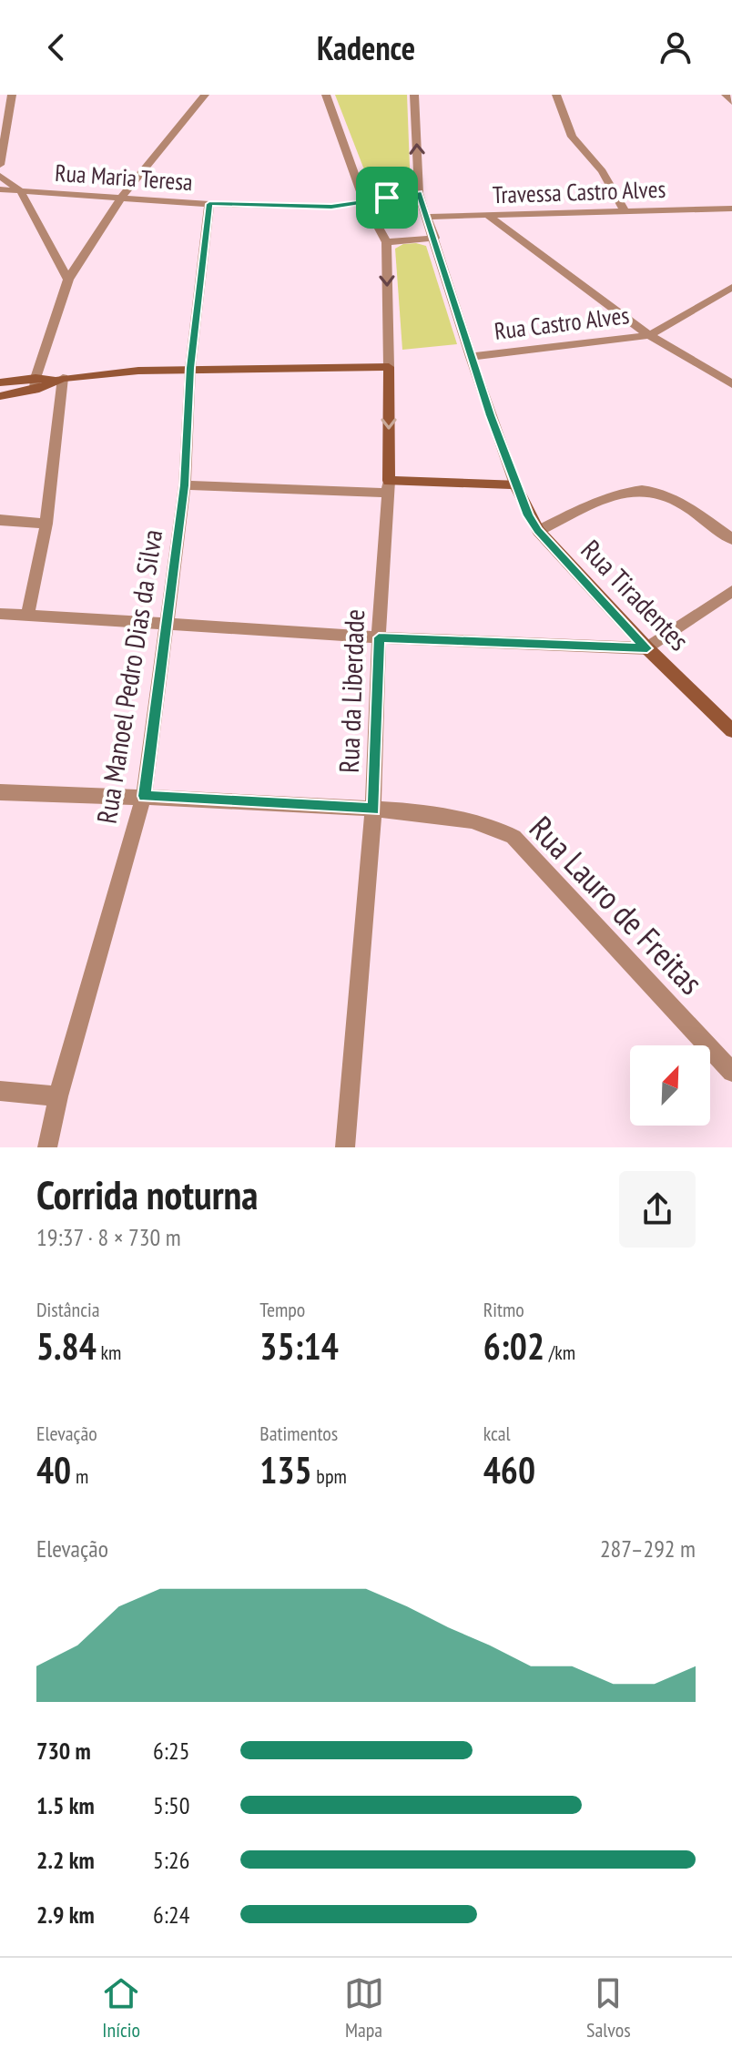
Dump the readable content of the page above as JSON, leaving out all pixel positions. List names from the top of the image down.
{
  "streets": {
    "main road": ["Rua Tiradentes", "Rua da Liberdade"],
    "street": [
      "Rua Maria Teresa",
      "Travessa Castro Alves",
      "Rua Castro Alves",
      "Rua Manoel Pedro Dias da Silva",
      "Rua Lauro de Freitas"
    ]
  },
  "crossings": [
    ["Rua Maria Teresa", "Rua Manoel Pedro Dias da Silva"],
    ["Rua Manoel Pedro Dias da Silva", "Rua Lauro de Freitas"],
    ["Rua da Liberdade", "Rua Lauro de Freitas"]
  ],
  "north": "top right",
  "page": {
    "header": "Kadence",
    "heading": ["Corrida noturna", "19:37 · 8 × 730 m"],
    "stats": [
      ["Distância", "5.84 km"],
      ["Tempo", "35:14"],
      ["Ritmo", "6:02 /km"],
      ["Elevação", "40 m"],
      ["Batimentos", "135 bpm"],
      ["kcal", "460"]
    ],
    "chart": ["Elevação", "287–292 m"],
    "list": [
      {
        "name": "730 m",
        "note": "6:25"
      },
      {
        "name": "1.5 km",
        "note": "5:50"
      },
      {
        "name": "2.2 km",
        "note": "5:26"
      },
      {
        "name": "2.9 km",
        "note": "6:24"
      }
    ],
    "tabs": ["Início", "Mapa", "Salvos"]
  }
}
